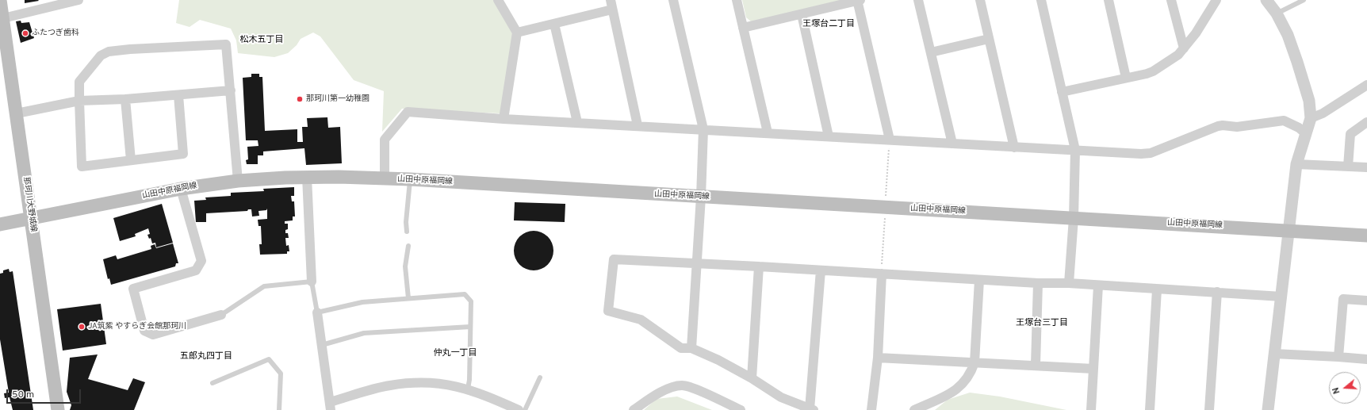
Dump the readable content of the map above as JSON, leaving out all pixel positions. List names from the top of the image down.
{
  "streets": {
    "main road": ["山田中原福岡線", "那珂川大野城線"]
  },
  "crossings": [
    ["山田中原福岡線", "那珂川大野城線"]
  ],
  "districts": [
    "王塚台二丁目",
    "松木五丁目",
    "王塚台三丁目",
    "仲丸一丁目",
    "五郎丸四丁目"
  ],
  "places": ["ふたつぎ歯科", "那珂川第一幼稚園", "JA筑紫 やすらぎ会館那珂川"],
  "scale_bar": "50 m",
  "north": "left"
}
